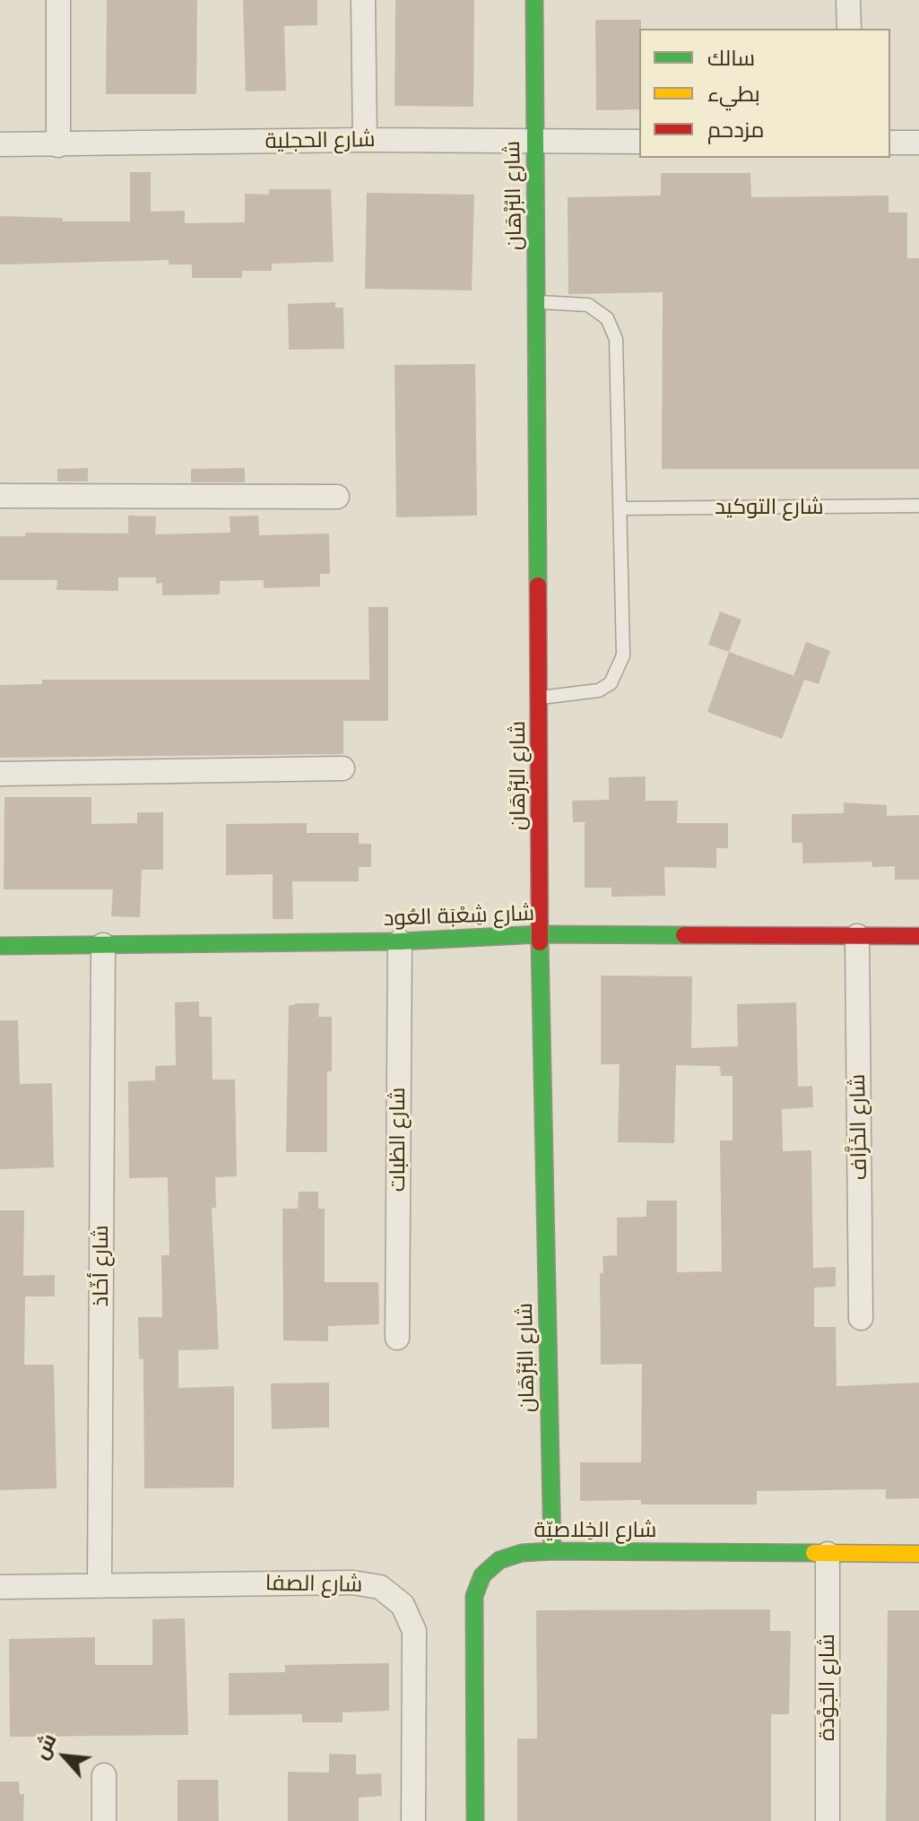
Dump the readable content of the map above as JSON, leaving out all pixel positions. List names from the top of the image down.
{
  "streets": {
    "street": [
      "شارع الحجلية",
      "شارع البُرْهَان",
      "شارع شِعْبَة العُود",
      "شارع الخَزَّاف",
      "شارع الظبات",
      "شارع أخّاذ",
      "شارع الخِلاصيّة",
      "شارع الصفا",
      "شارع الجَوْدَة"
    ],
    "lane": ["شارع التوكيد"]
  },
  "crossings": [
    ["شارع الحجلية", "شارع البُرْهَان"],
    ["شارع البُرْهَان", "شارع شِعْبَة العُود"],
    ["شارع البُرْهَان", "شارع الخِلاصيّة"],
    ["شارع شِعْبَة العُود", "شارع الخَزَّاف"],
    ["شارع شِعْبَة العُود", "شارع الظبات"],
    ["شارع شِعْبَة العُود", "شارع أخّاذ"],
    ["شارع أخّاذ", "شارع الصفا"],
    ["شارع الخِلاصيّة", "شارع الجَوْدَة"]
  ],
  "legend": ["سالك", "بطيء", "مزدحم"],
  "north": "top left"
}
